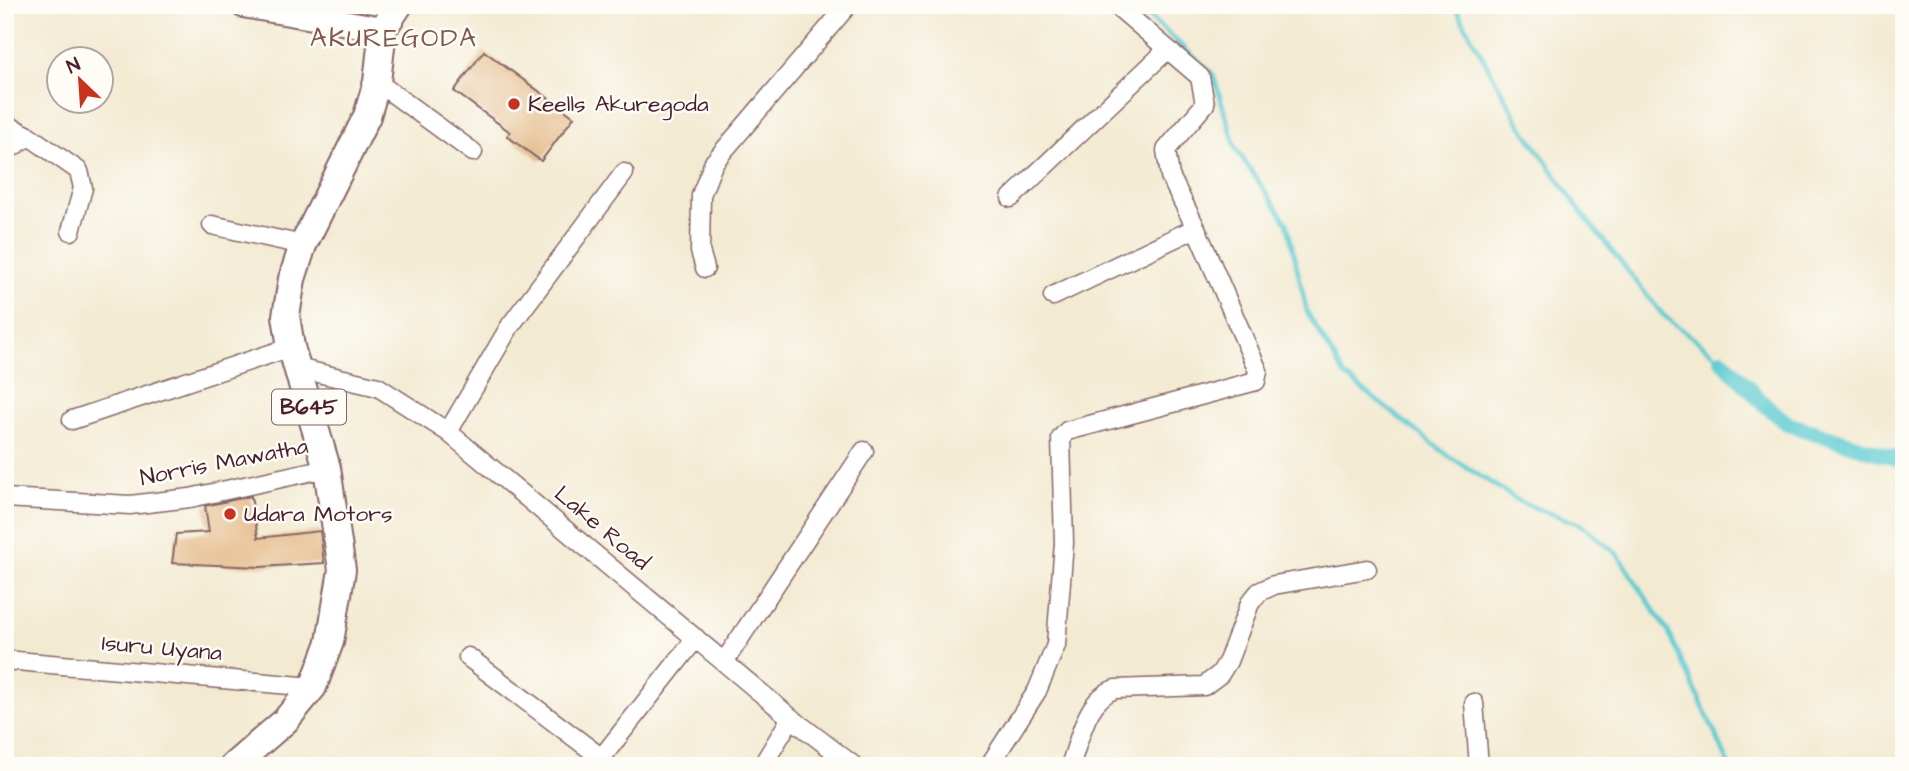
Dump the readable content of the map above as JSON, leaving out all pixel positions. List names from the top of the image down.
{
  "streets": {
    "main road": ["B645"],
    "street": ["Norris Mawatha", "Lake Road", "Isuru Uyana"]
  },
  "crossings": [
    ["B645", "Norris Mawatha"],
    ["B645", "Lake Road"],
    ["B645", "Isuru Uyana"]
  ],
  "districts": ["AKUREGODA"],
  "places": ["Keells Akuregoda", "Udara Motors"],
  "north": "top left"
}
